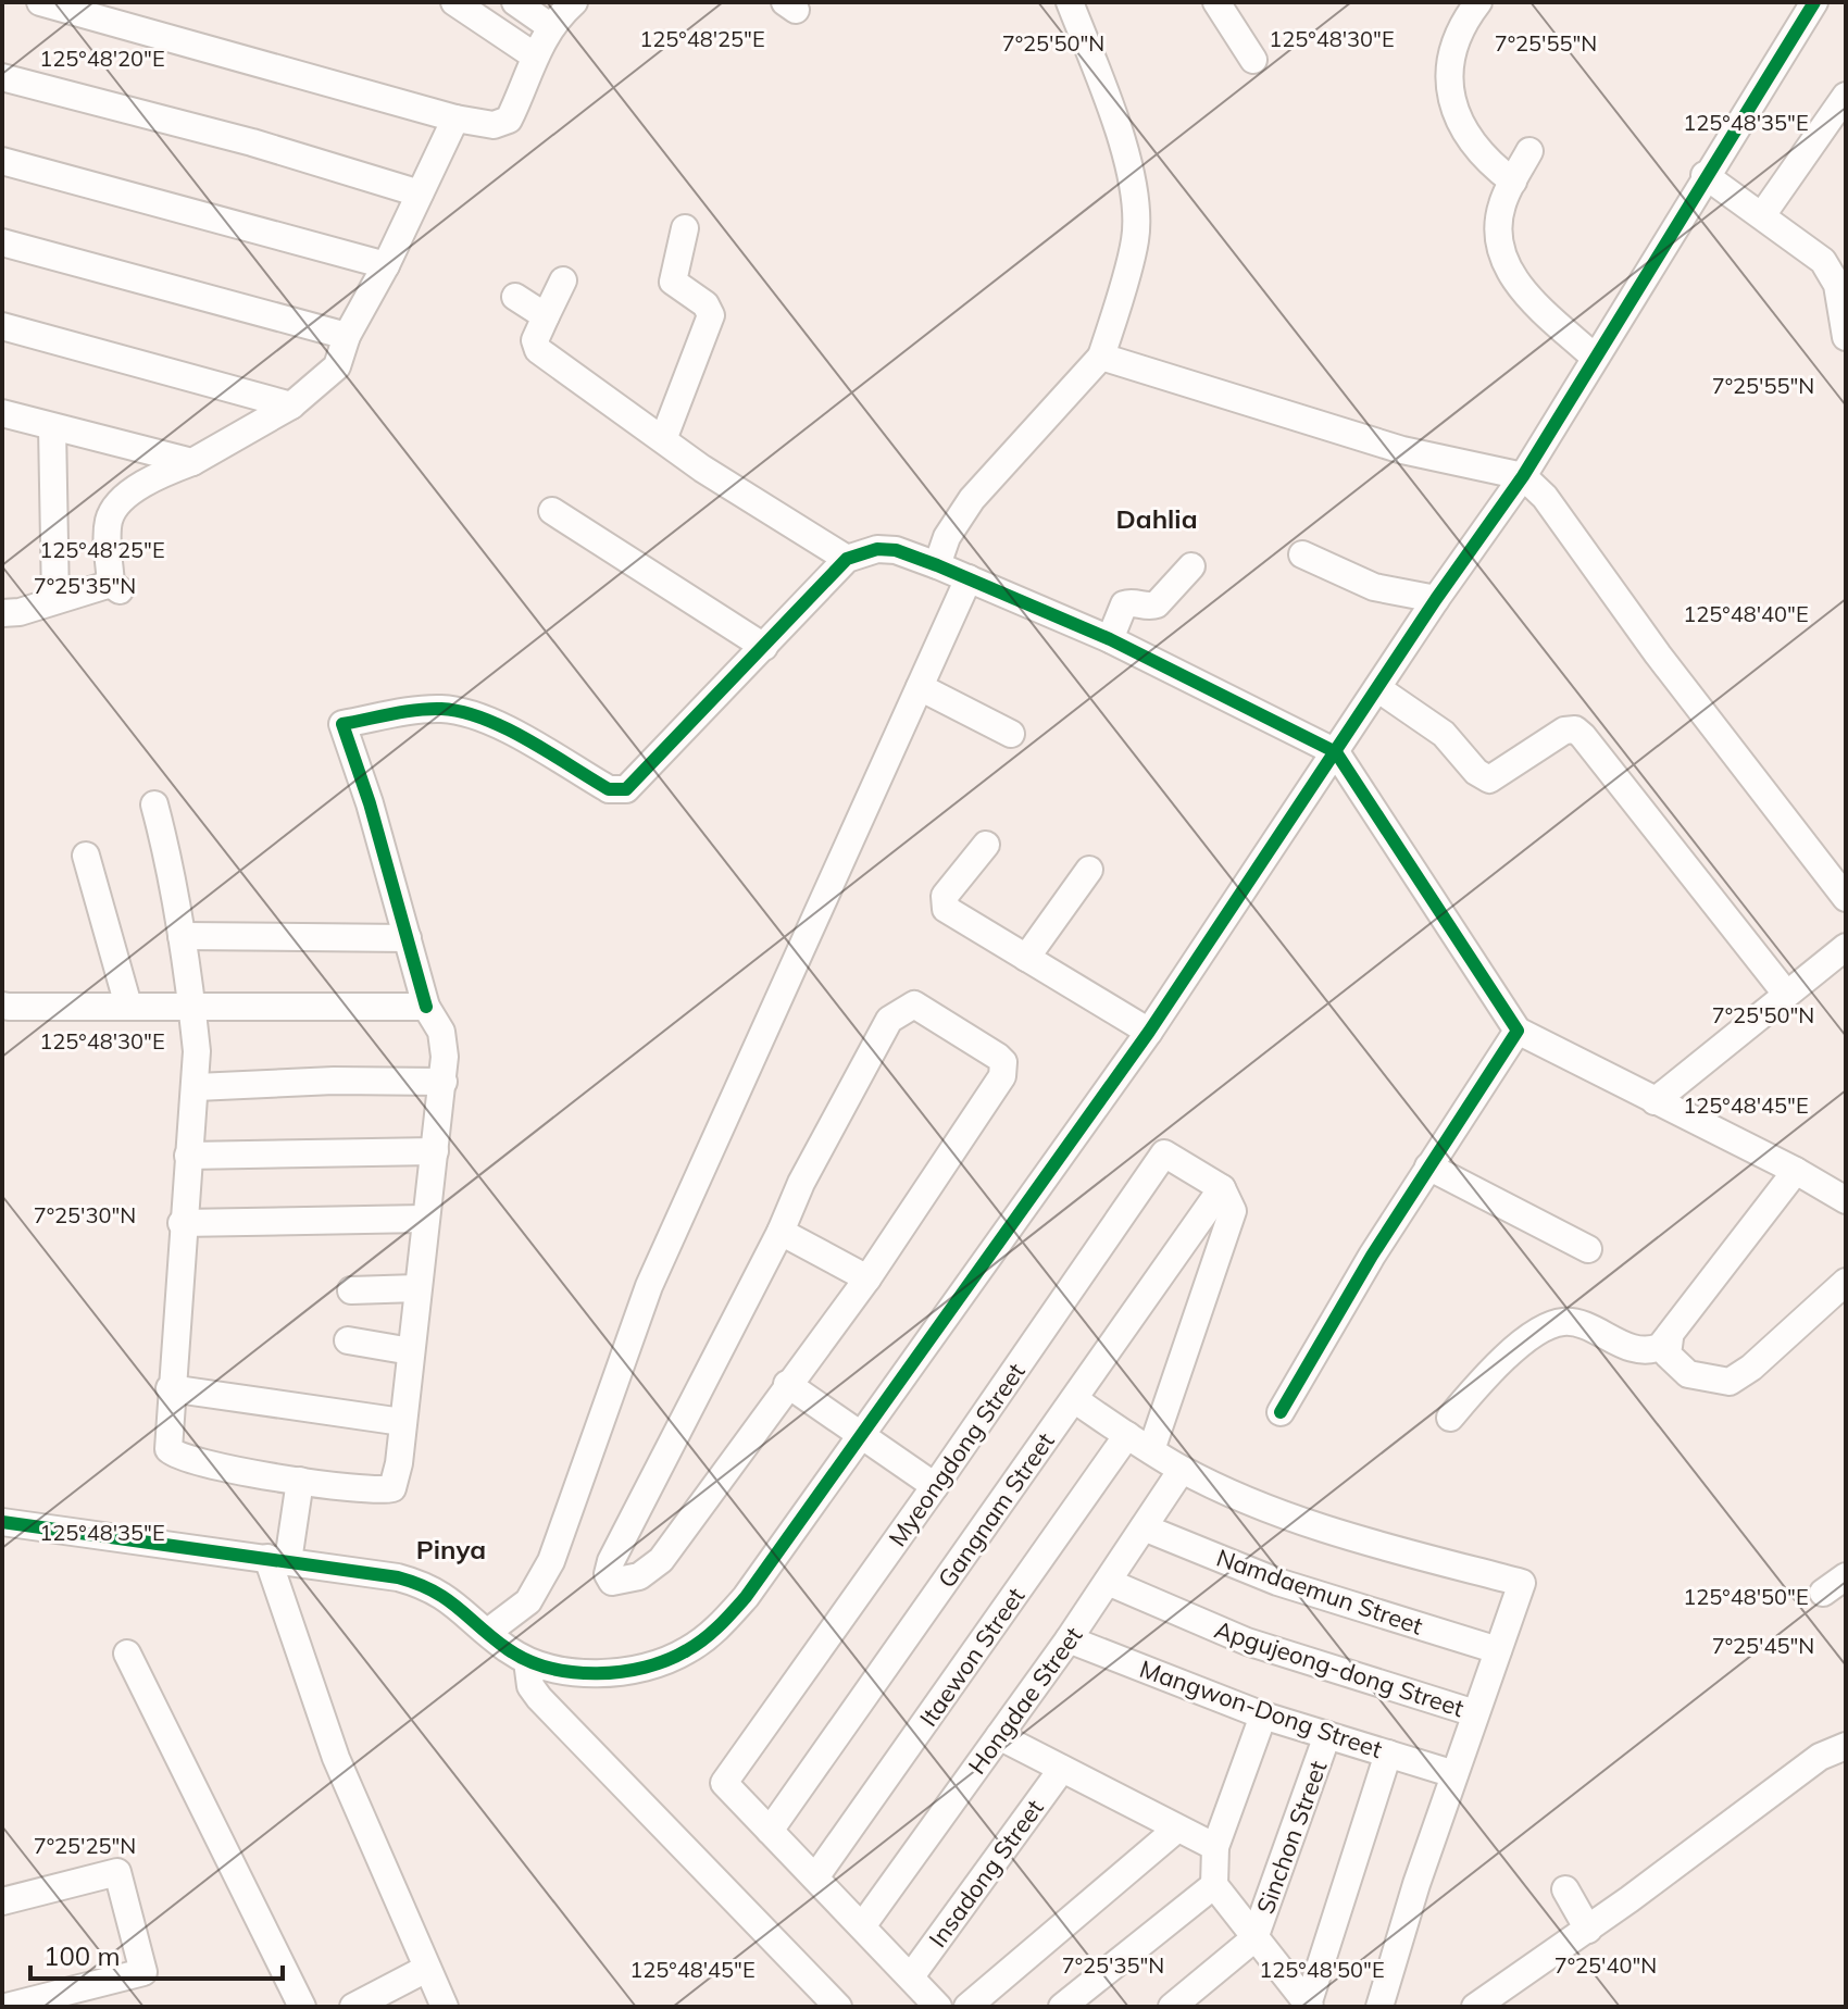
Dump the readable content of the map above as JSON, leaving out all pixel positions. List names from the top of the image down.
{
  "streets": {
    "street": [
      "Myeongdong Street",
      "Gangnam Street",
      "Namdaemun Street",
      "Itaewon Street",
      "Apgujeong-dong Street",
      "Hongdae Street",
      "Mangwon-Dong Street",
      "Sinchon Street",
      "Insadong Street"
    ]
  },
  "crossings": [
    ["Myeongdong Street", "Gangnam Street"],
    ["Myeongdong Street", "Itaewon Street"],
    ["Myeongdong Street", "Hongdae Street"],
    ["Myeongdong Street", "Insadong Street"],
    ["Namdaemun Street", "Hongdae Street"],
    ["Apgujeong-dong Street", "Hongdae Street"],
    ["Hongdae Street", "Mangwon-Dong Street"],
    ["Mangwon-Dong Street", "Sinchon Street"]
  ],
  "districts": ["Dahlia", "Pinya"],
  "scale_bar": "100 m",
  "coordinates": [
    "125°48'25\"E",
    "125°48'30\"E",
    "7°25'50\"N",
    "7°25'55\"N",
    "125°48'20\"E",
    "125°48'35\"E",
    "7°25'35\"N",
    "125°48'40\"E",
    "125°48'45\"E",
    "7°25'30\"N",
    "125°48'50\"E",
    "7°25'45\"N",
    "7°25'25\"N",
    "7°25'40\"N"
  ]
}
